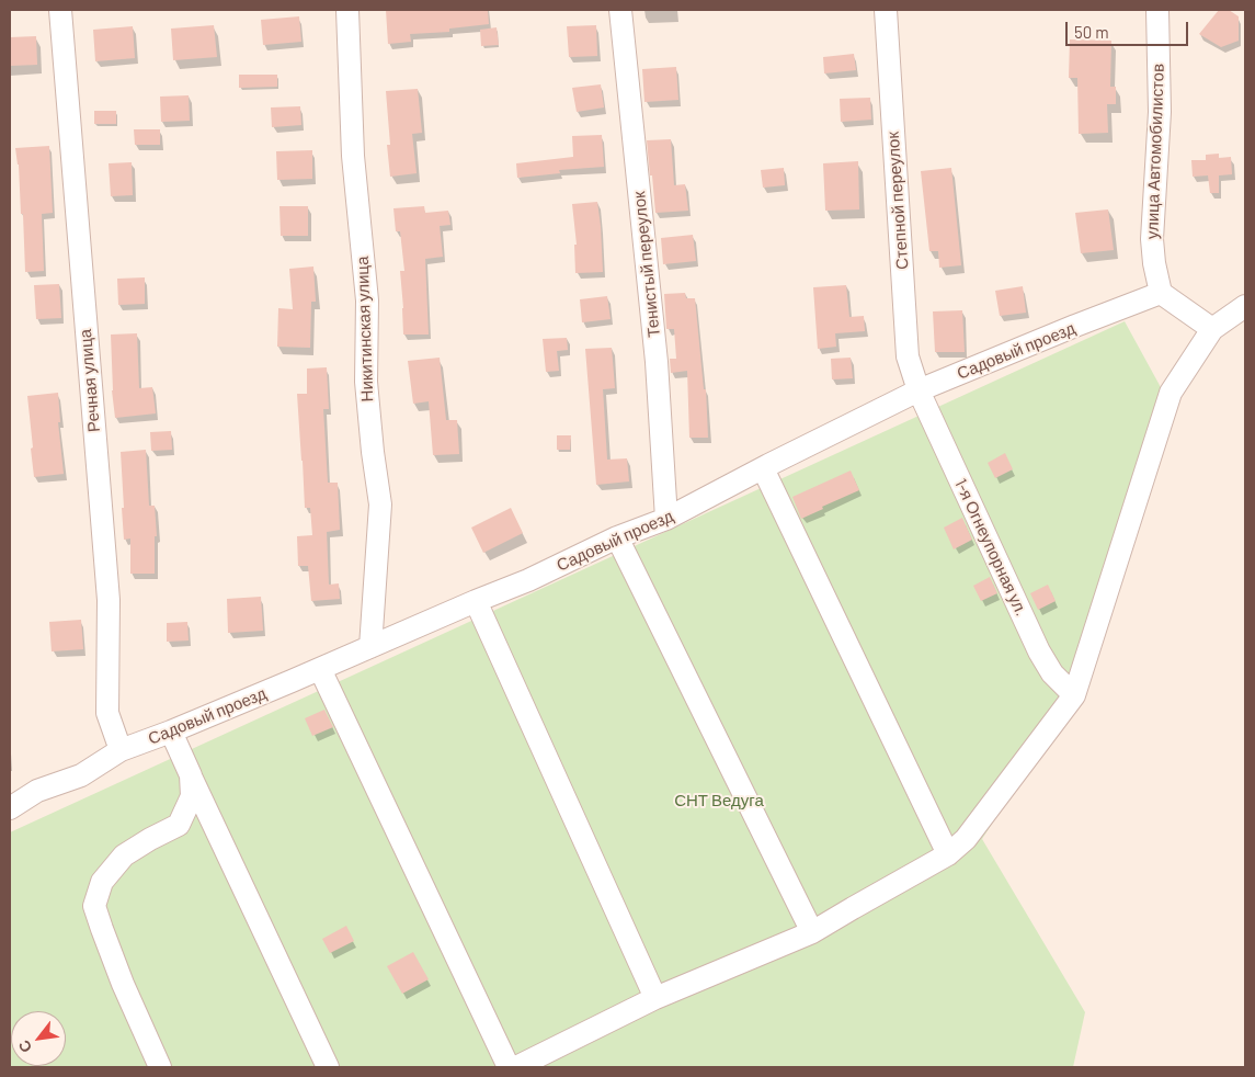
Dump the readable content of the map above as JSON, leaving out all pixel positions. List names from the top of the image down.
{
  "streets": {
    "street": [
      "улица Автомобилистов",
      "Степной переулок",
      "Тенистый переулок",
      "Никитинская улица",
      "Садовый проезд",
      "Речная улица",
      "1-я Огнеупорная ул."
    ]
  },
  "crossings": [
    ["улица Автомобилистов", "Садовый проезд"],
    ["Степной переулок", "Садовый проезд"],
    ["Степной переулок", "1-я Огнеупорная ул."],
    ["Тенистый переулок", "Садовый проезд"],
    ["Никитинская улица", "Садовый проезд"],
    ["Садовый проезд", "Речная улица"],
    ["Садовый проезд", "1-я Огнеупорная ул."]
  ],
  "parks": ["СНТ Ведуга"],
  "scale_bar": "50 m",
  "north": "bottom left"
}
